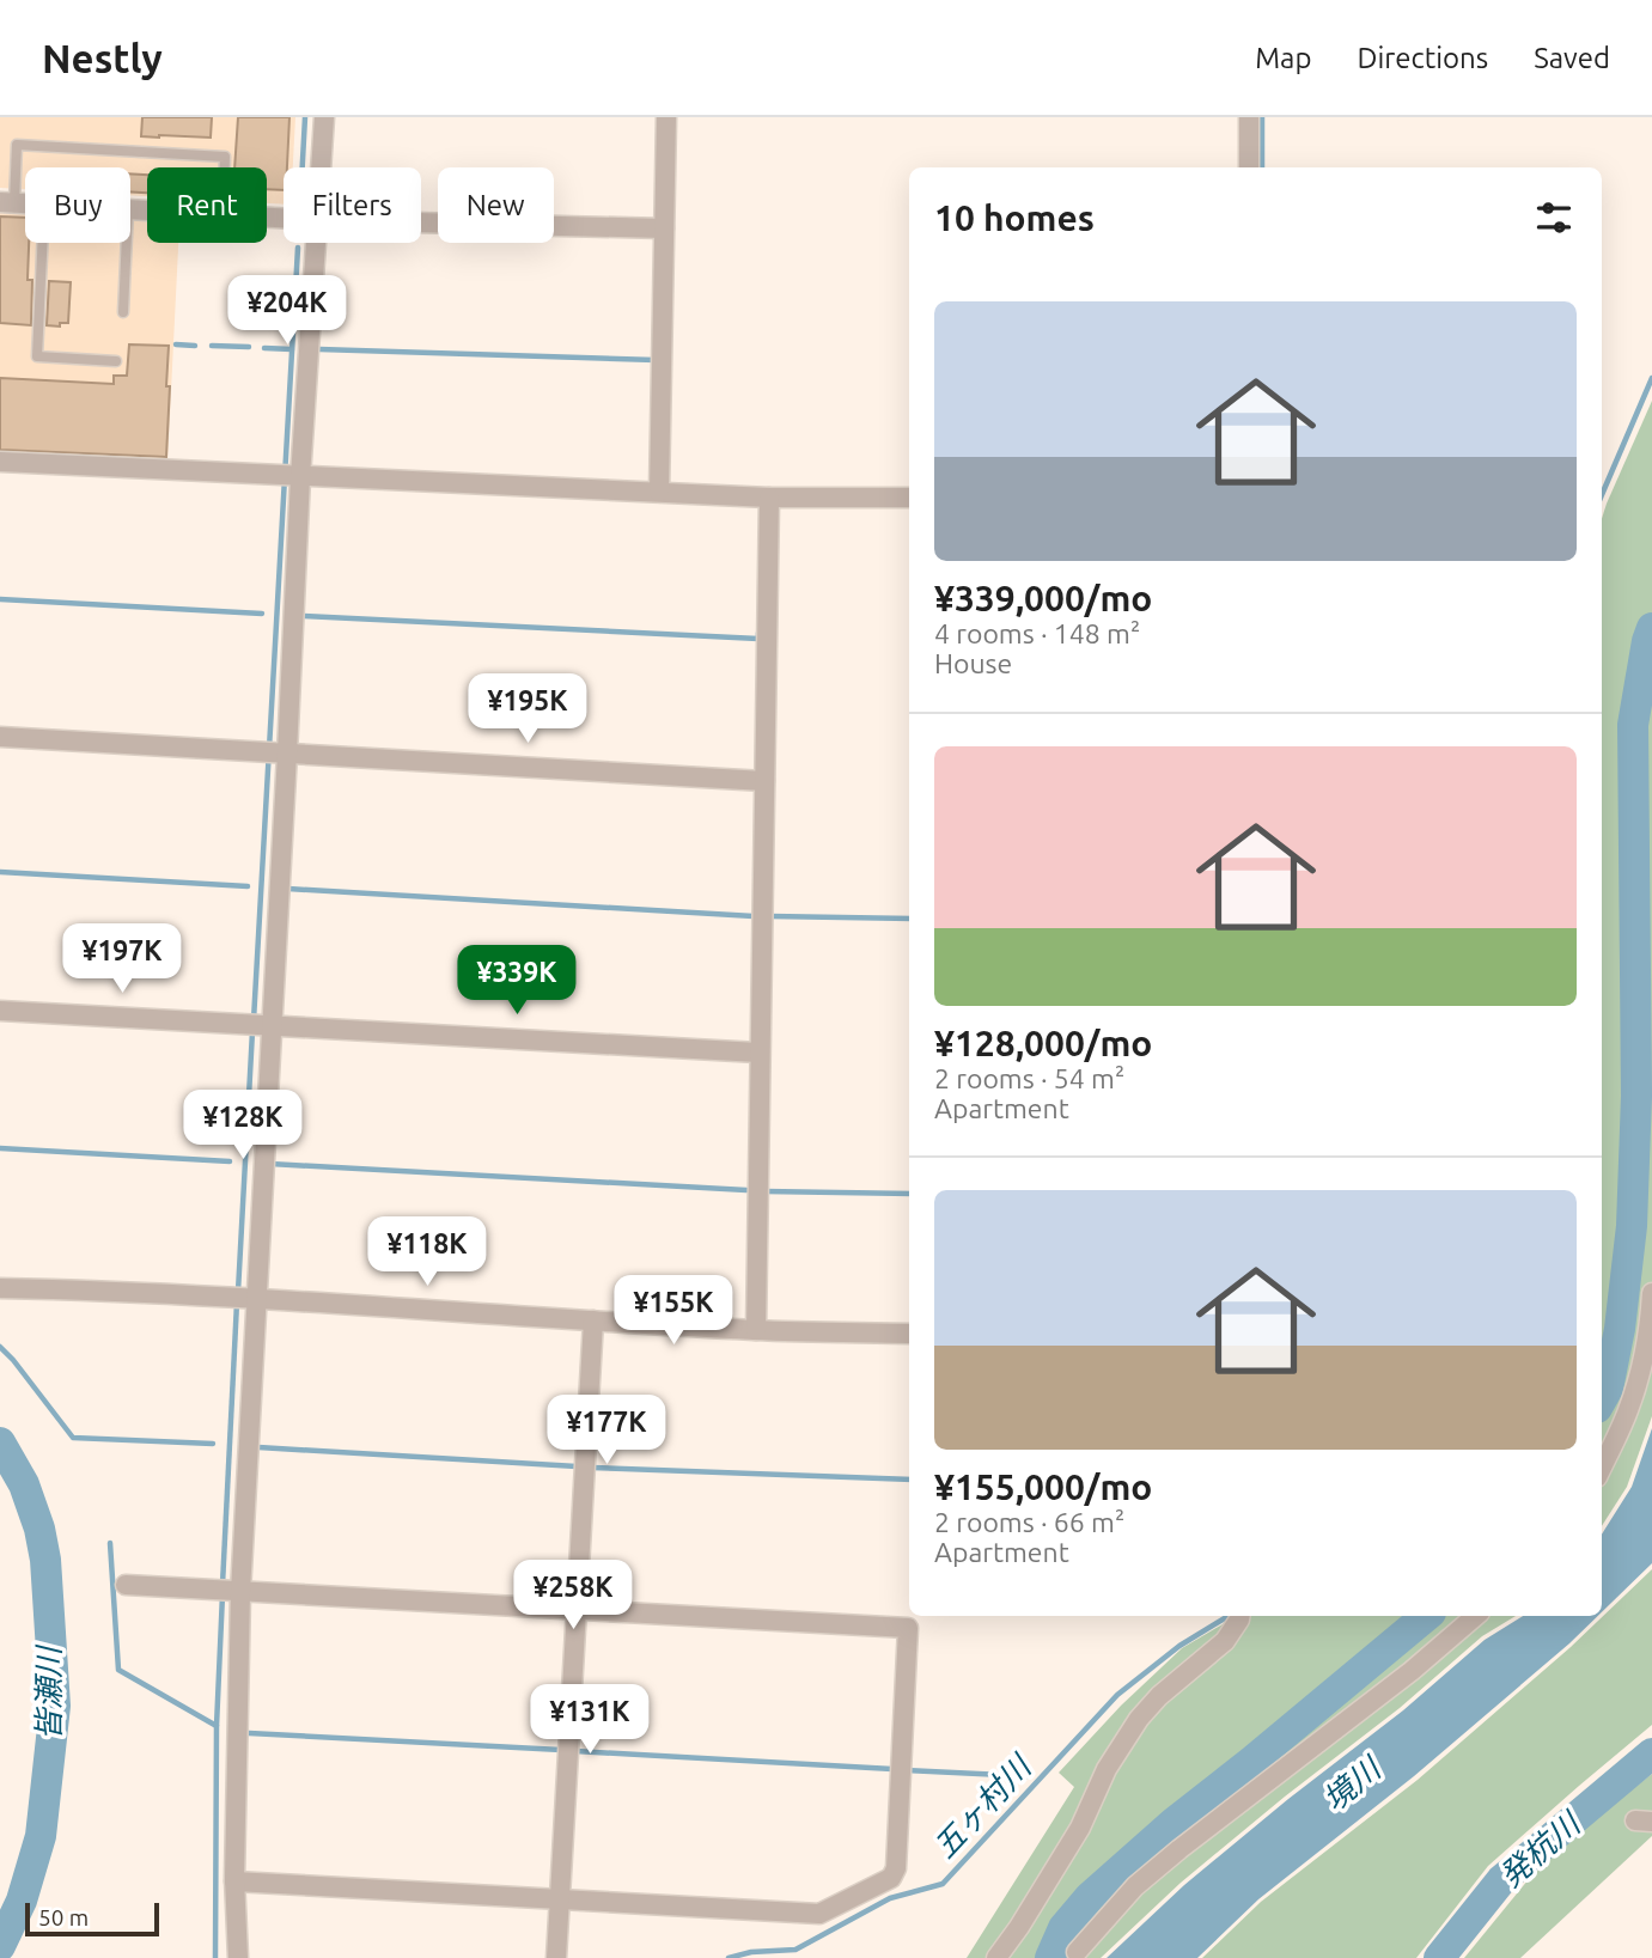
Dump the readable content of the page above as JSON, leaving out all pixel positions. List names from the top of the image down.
{
  "water": [
    "皆瀬川",
    "境川",
    "五ヶ村川",
    "発杭川"
  ],
  "scale_bar": "50 m",
  "page": {
    "header": "Nestly",
    "nav": ["Map", "Directions", "Saved"],
    "chip": [
      "Buy",
      "Rent",
      "Filters",
      "New"
    ],
    "heading": "10 homes",
    "list": [
      {
        "name": "¥339,000/mo",
        "note": "4 rooms · 148 m² · House"
      },
      {
        "name": "¥128,000/mo",
        "note": "2 rooms · 54 m² · Apartment"
      },
      {
        "name": "¥155,000/mo",
        "note": "2 rooms · 66 m² · Apartment"
      }
    ],
    "price": [
      "¥204K",
      "¥195K",
      "¥197K",
      "¥339K",
      "¥128K",
      "¥118K",
      "¥155K",
      "¥177K",
      "¥258K",
      "¥131K"
    ],
    "scale": "50 m"
  }
}
